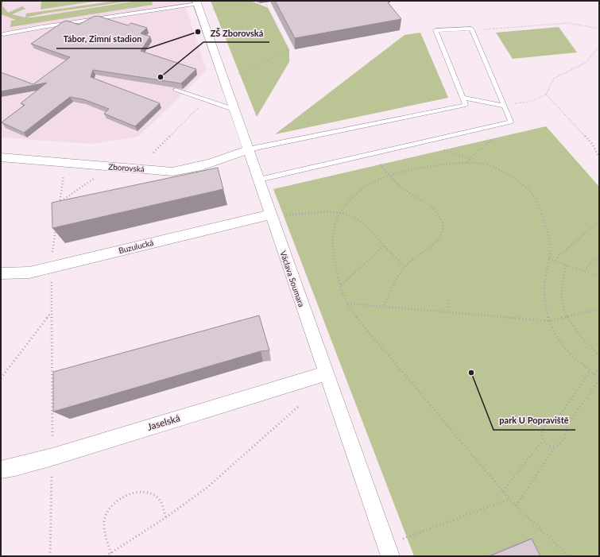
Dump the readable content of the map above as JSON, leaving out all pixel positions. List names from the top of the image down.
{
  "streets": {
    "street": [
      "Zborovská",
      "Buzulucká",
      "Václava Soumara",
      "Jaselská"
    ]
  },
  "crossings": [
    ["Zborovská", "Václava Soumara"],
    ["Buzulucká", "Václava Soumara"],
    ["Václava Soumara", "Jaselská"]
  ],
  "places": ["Tábor, Zimní stadion", "ZŠ Zborovská", "park U Popraviště"]
}
